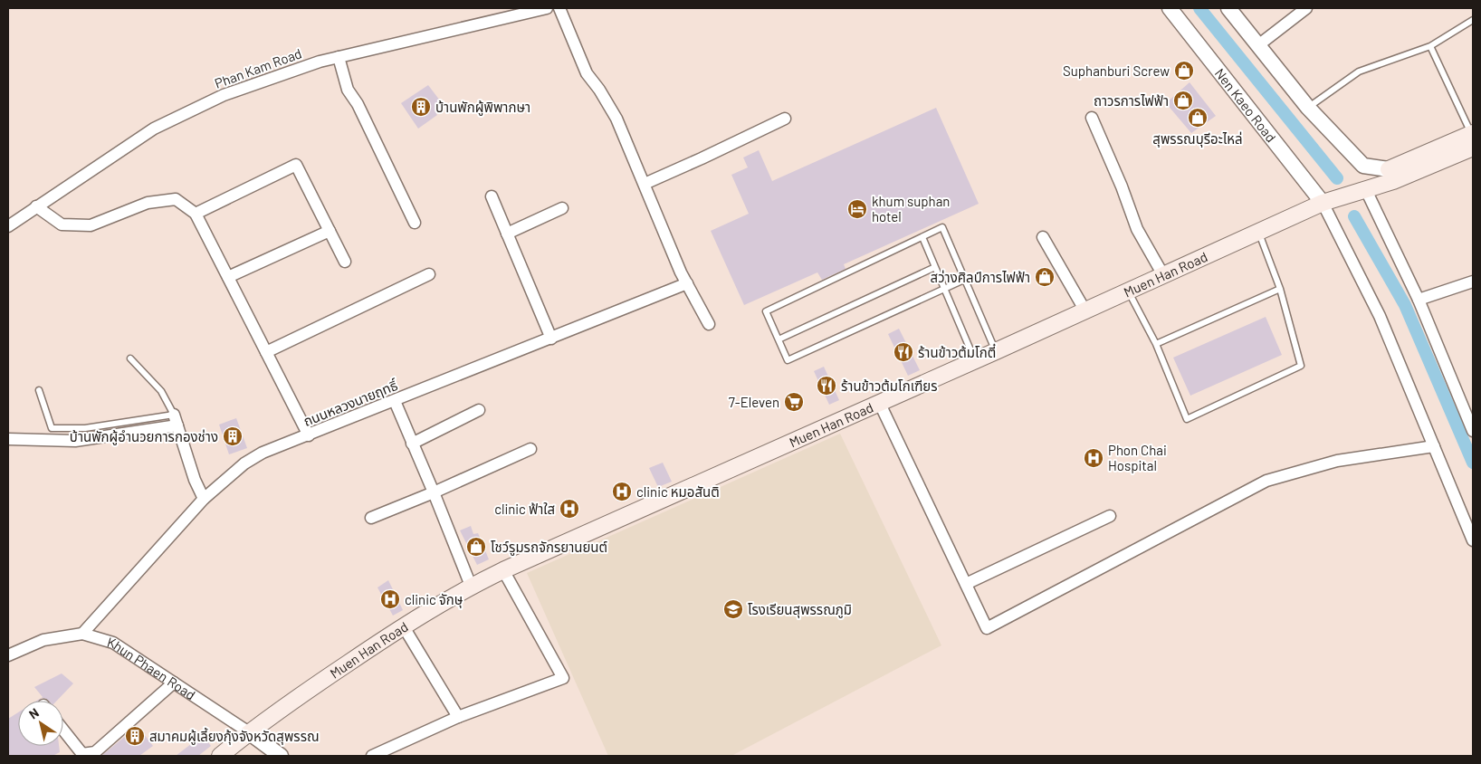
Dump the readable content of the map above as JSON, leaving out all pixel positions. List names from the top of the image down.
{
  "streets": {
    "main road": ["Muen Han Road"],
    "street": [
      "Phan Kam Road",
      "Nen Kaeo Road",
      "ถนนหลวงนายฤทธิ์",
      "Khun Phaen Road"
    ]
  },
  "crossings": [
    ["Nen Kaeo Road", "Muen Han Road"],
    ["Muen Han Road", "Khun Phaen Road"],
    ["ถนนหลวงนายฤทธิ์", "Khun Phaen Road"]
  ],
  "places": {
    "shop": [
      "Suphanburi Screw",
      "ถาวรการไฟฟ้า",
      "สุพรรณบุรีอะไหล่",
      "สว่างศิลป์การไฟฟ้า",
      "โชว์รูมรถจักรยานยนต์"
    ],
    "building": ["บ้านพักผู้พิพากษา", "บ้านพักผู้อำนวยการกองช่าง", "สมาคมผู้เลี้ยงกุ้งจังหวัดสุพรรณ"],
    "hotel": ["khum suphan hotel"],
    "restaurant": ["ร้านข้าวต้มโกตี๋", "ร้านข้าวต้มโกเฑียร"],
    "supermarket": ["7-Eleven"],
    "hospital": [
      "Phon Chai Hospital",
      "clinic หมอสันติ",
      "clinic ฟ้าใส",
      "clinic จักษุ"
    ],
    "school or university": ["โรงเรียนสุพรรณภูมิ"]
  },
  "north": "top left"
}
